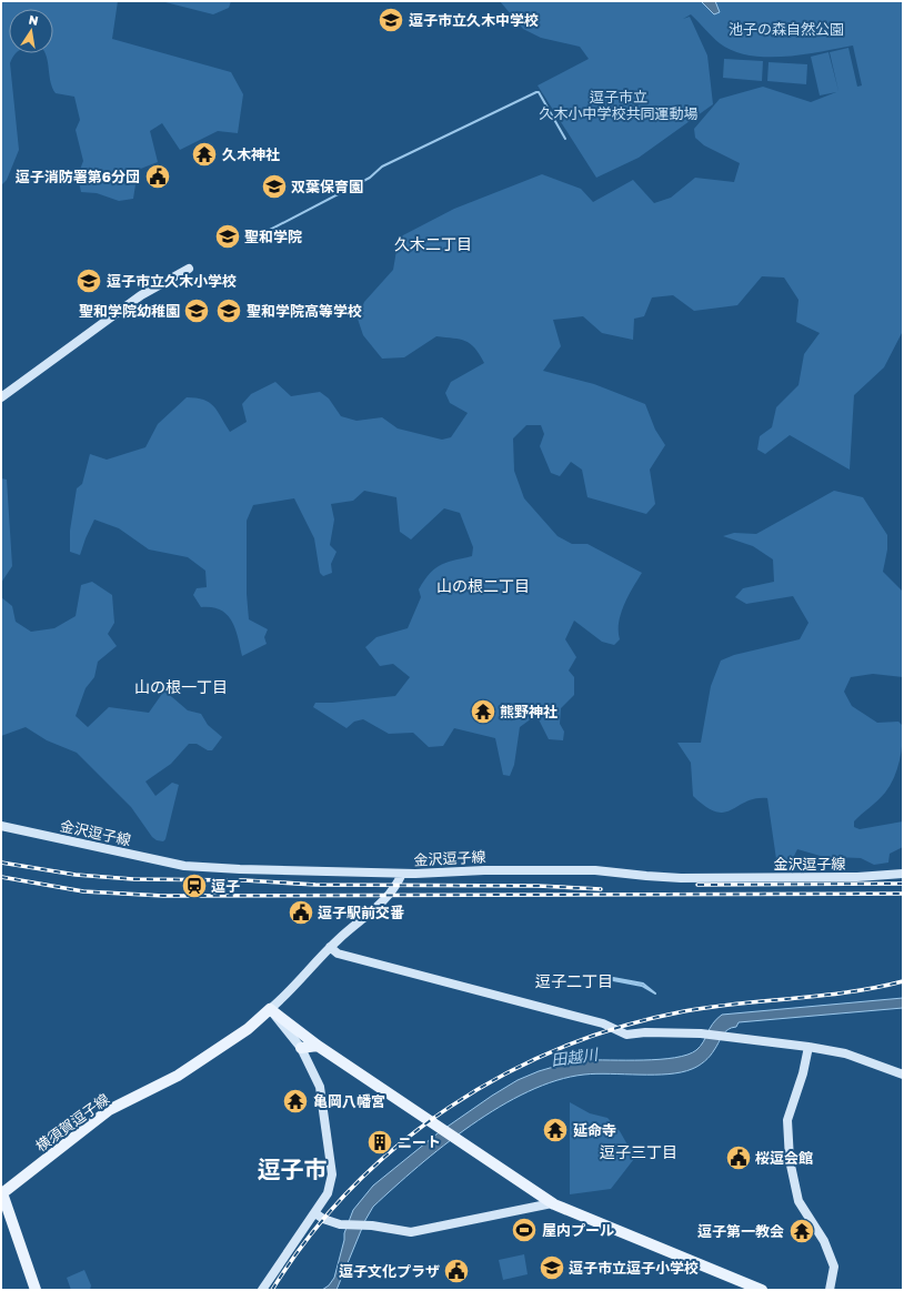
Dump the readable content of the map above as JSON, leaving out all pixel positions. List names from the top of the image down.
{
  "streets": {
    "main road": ["横須賀逗子線"],
    "street": ["金沢逗子線"]
  },
  "districts": [
    "久木二丁目",
    "山の根二丁目",
    "山の根一丁目",
    "逗子二丁目",
    "逗子三丁目",
    "逗子市"
  ],
  "water": ["田越川"],
  "parks": ["池子の森自然公園", "逗子市立 久木小中学校共同運動場"],
  "places": {
    "school or university": [
      "逗子市立久木中学校",
      "双葉保育園",
      "聖和学院",
      "逗子市立久木小学校",
      "聖和学院幼稚園",
      "聖和学院高等学校",
      "逗子市立逗子小学校"
    ],
    "temple": [
      "久木神社",
      "熊野神社",
      "亀岡八幡宮",
      "延命寺",
      "逗子第一教会"
    ],
    "public building": [
      "逗子消防署第6分団",
      "逗子駅前交番",
      "桜逗会館",
      "逗子文化プラザ"
    ],
    "station": ["逗子"],
    "building": ["ニート"],
    "sports": ["屋内プール"]
  },
  "north": "top"
}
